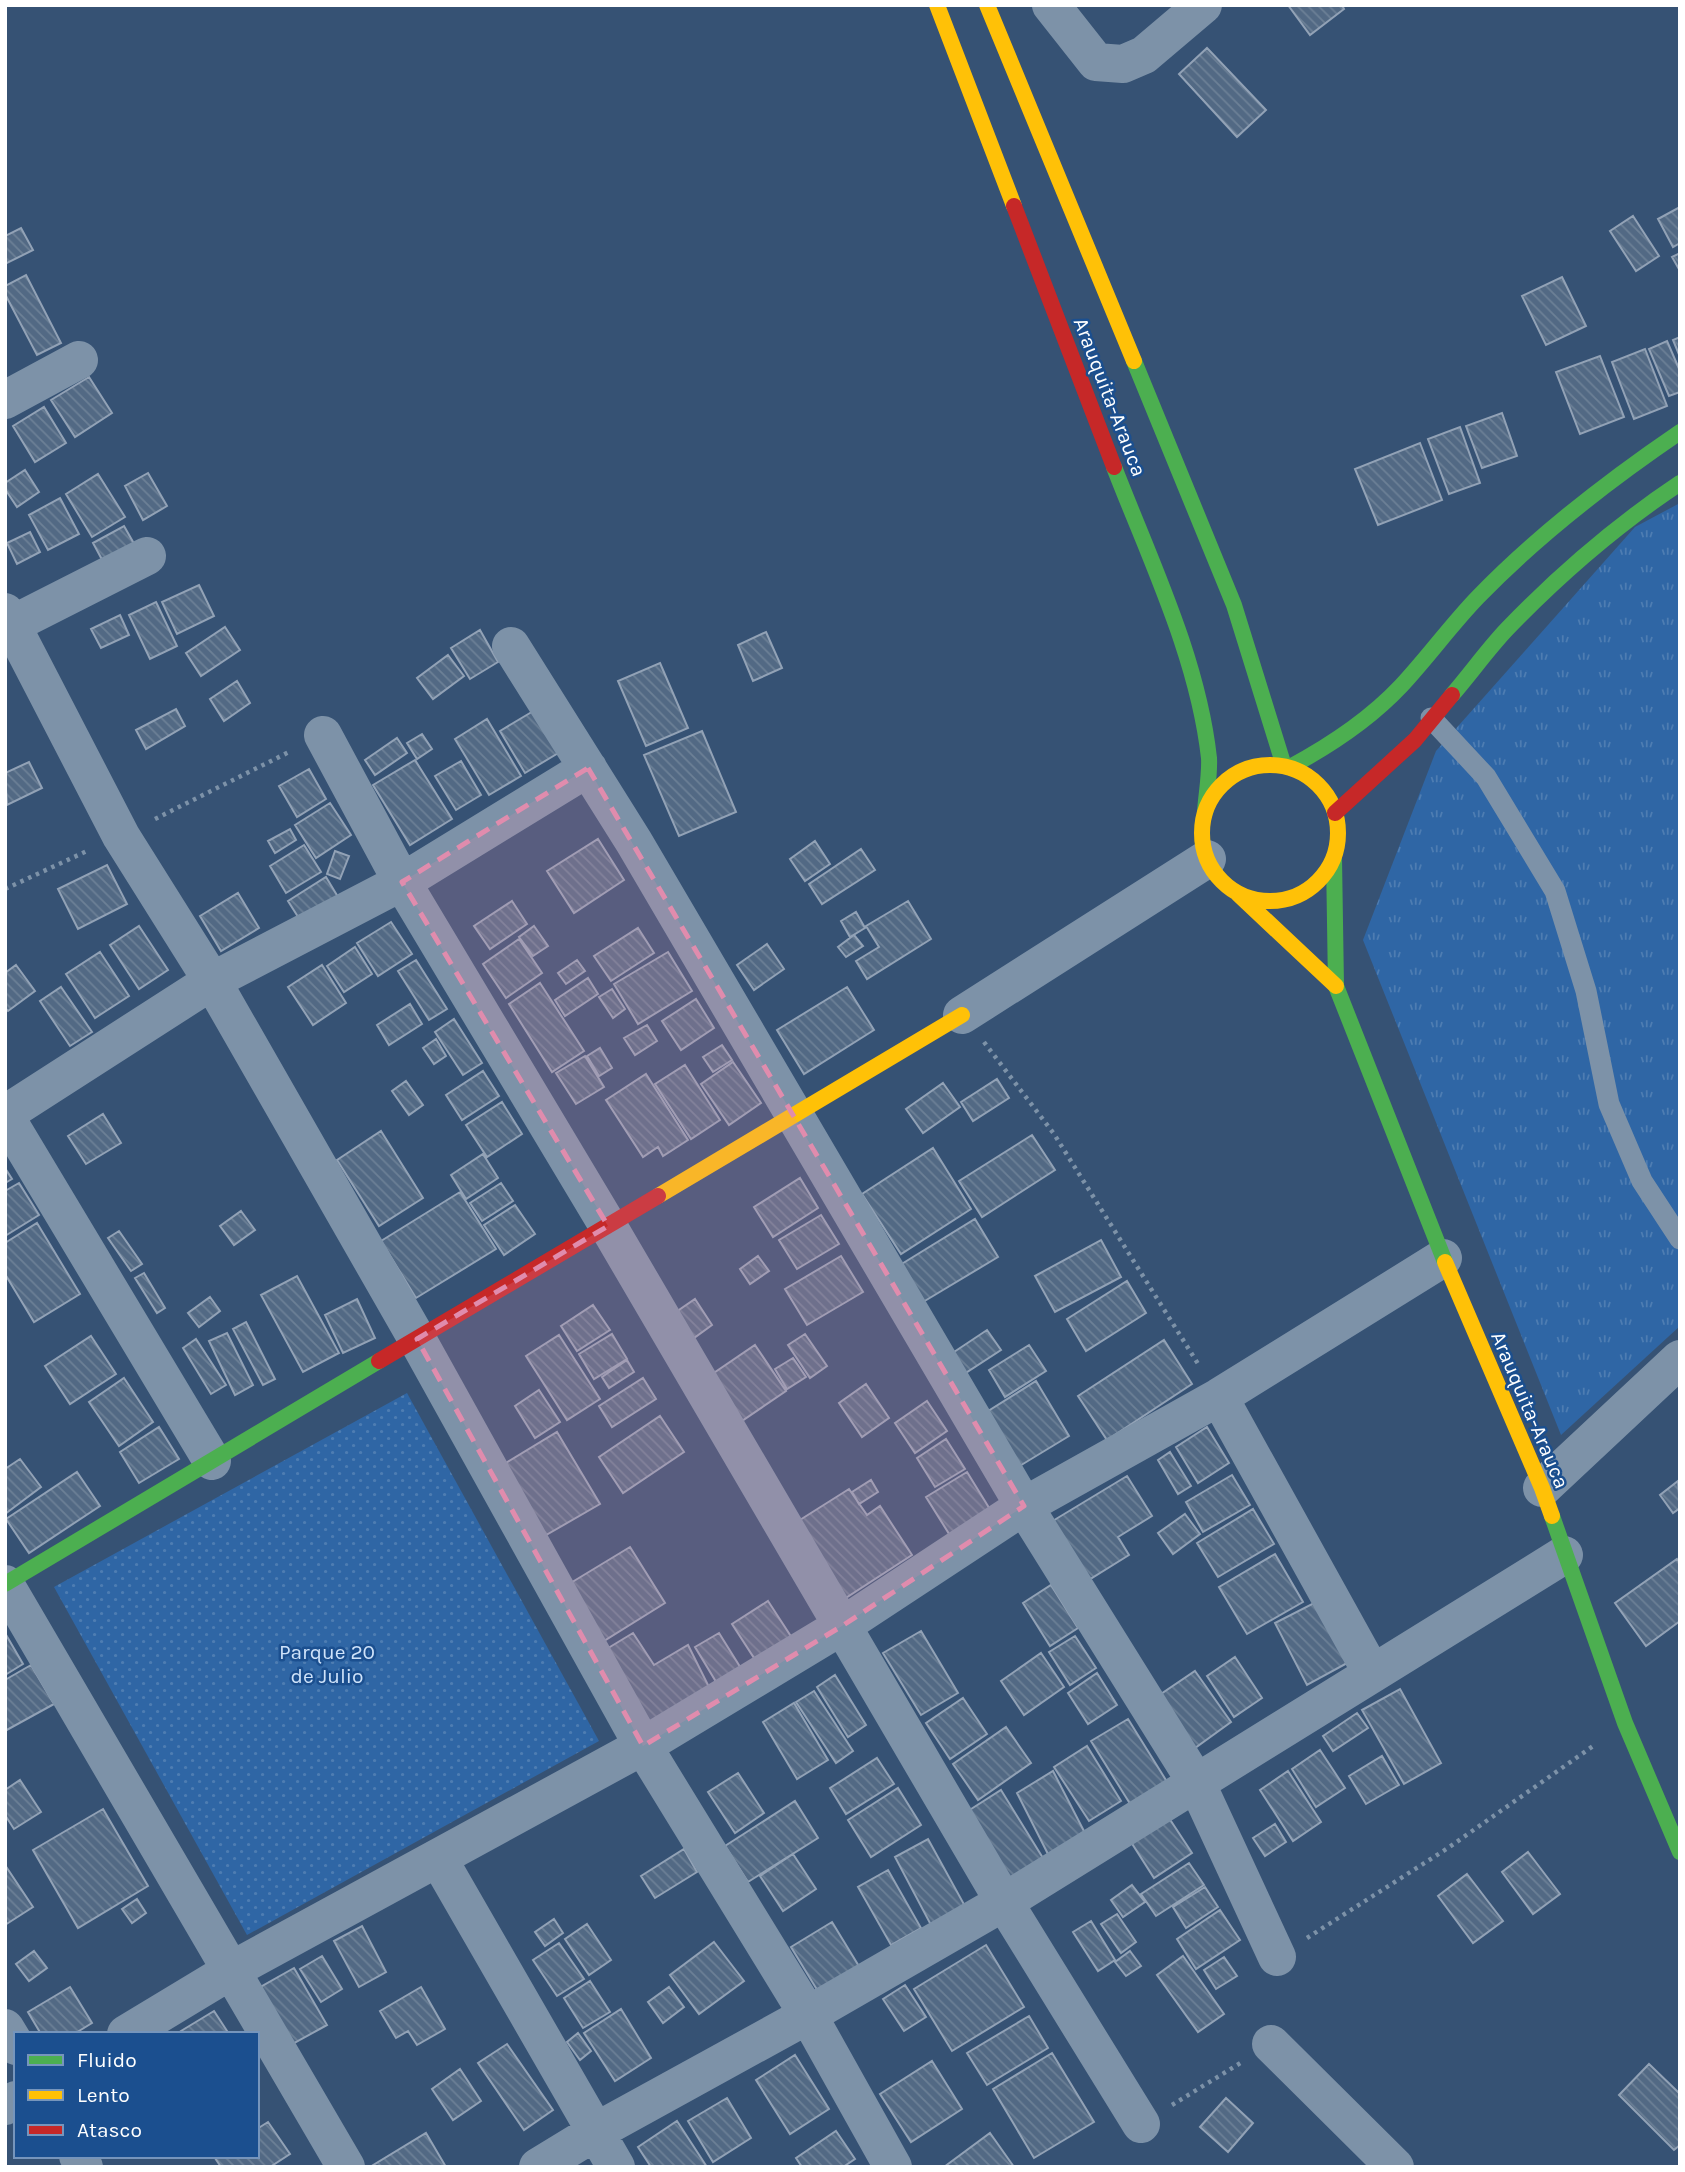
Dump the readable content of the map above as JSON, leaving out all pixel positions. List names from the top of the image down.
{
  "streets": {
    "main road": ["Arauquita-Arauca"]
  },
  "parks": ["Parque 20 de Julio"],
  "legend": ["Fluido", "Lento", "Atasco"]
}
